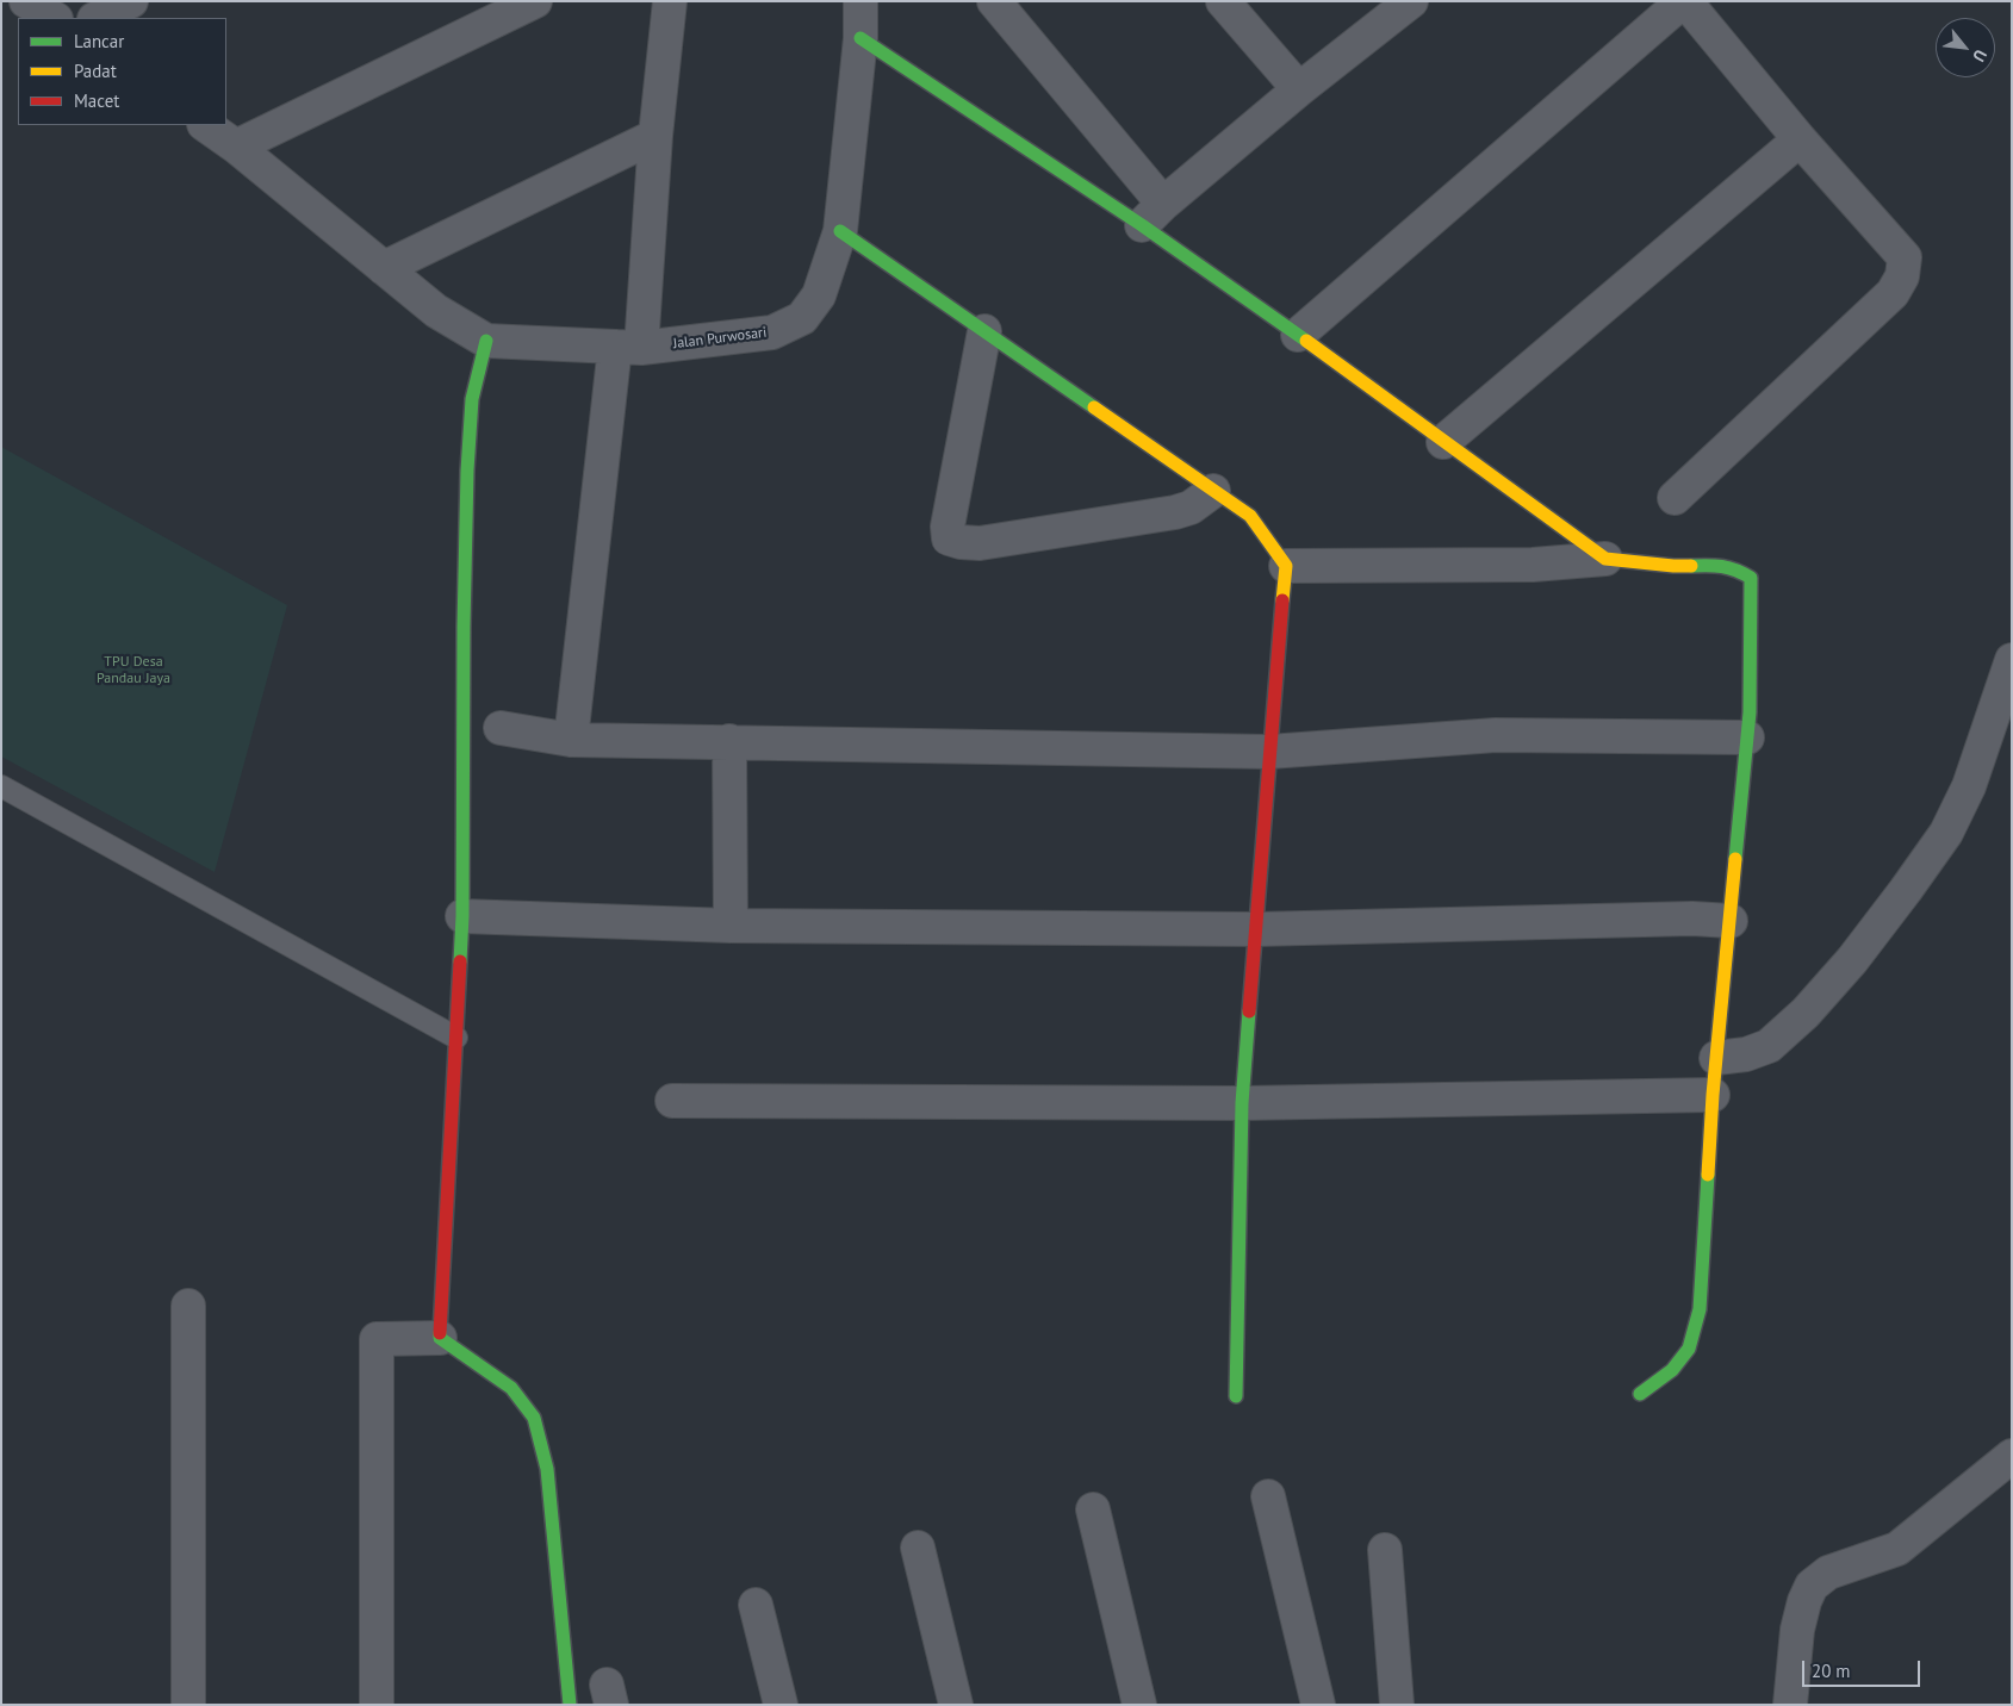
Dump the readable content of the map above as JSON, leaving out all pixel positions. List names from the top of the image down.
{
  "streets": {
    "street": ["Jalan Purwosari"]
  },
  "parks": ["TPU Desa Pandau Jaya"],
  "legend": ["Lancar", "Padat", "Macet"],
  "scale_bar": "20 m",
  "north": "bottom right"
}
